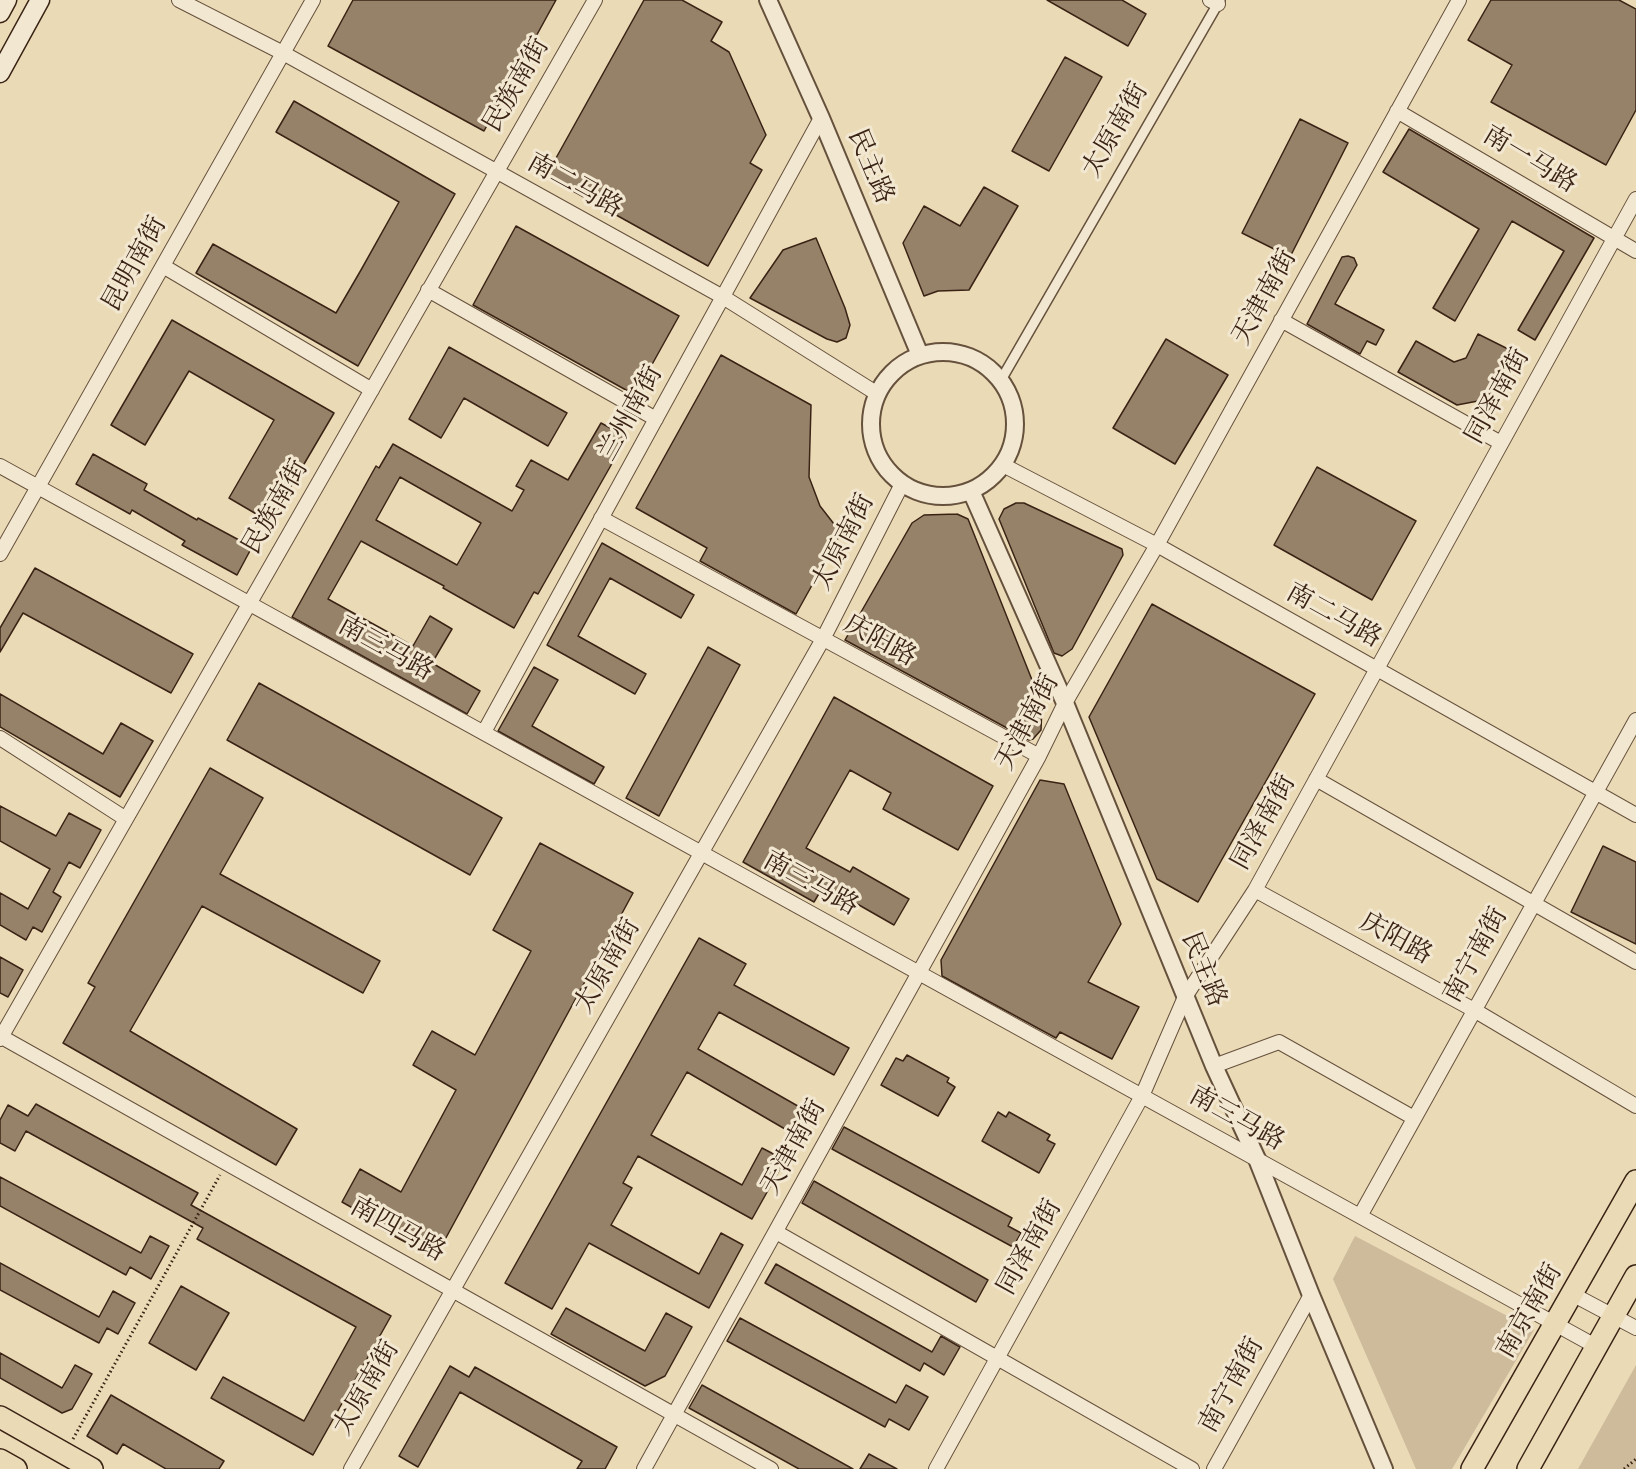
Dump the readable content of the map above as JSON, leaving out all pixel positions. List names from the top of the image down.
{
  "streets": {
    "main road": ["南京南街"],
    "street": [
      "民族南街",
      "太原南街",
      "南一马路",
      "民主路",
      "南二马路",
      "昆明南街",
      "天津南街",
      "同泽南街",
      "兰州南街",
      "庆阳路",
      "南三马路",
      "南宁南街",
      "南四马路"
    ]
  },
  "crossings": [
    ["民族南街", "南二马路"],
    ["民族南街", "南三马路"],
    ["民族南街", "南四马路"],
    ["太原南街", "民主路"],
    ["太原南街", "南二马路"],
    ["太原南街", "庆阳路"],
    ["太原南街", "南三马路"],
    ["太原南街", "南四马路"],
    ["南一马路", "天津南街"],
    ["南一马路", "同泽南街"],
    ["民主路", "南二马路"],
    ["民主路", "天津南街"],
    ["民主路", "同泽南街"],
    ["民主路", "兰州南街"],
    ["民主路", "南三马路"],
    ["民主路", "南宁南街"],
    ["南二马路", "昆明南街"],
    ["南二马路", "天津南街"],
    ["南二马路", "同泽南街"],
    ["南二马路", "兰州南街"],
    ["南二马路", "南宁南街"],
    ["昆明南街", "南三马路"],
    ["天津南街", "庆阳路"],
    ["天津南街", "南三马路"],
    ["天津南街", "南四马路"],
    ["同泽南街", "庆阳路"],
    ["同泽南街", "南三马路"],
    ["兰州南街", "庆阳路"],
    ["兰州南街", "南三马路"],
    ["庆阳路", "南宁南街"],
    ["南三马路", "南宁南街"],
    ["南三马路", "南京南街"]
  ]
}
